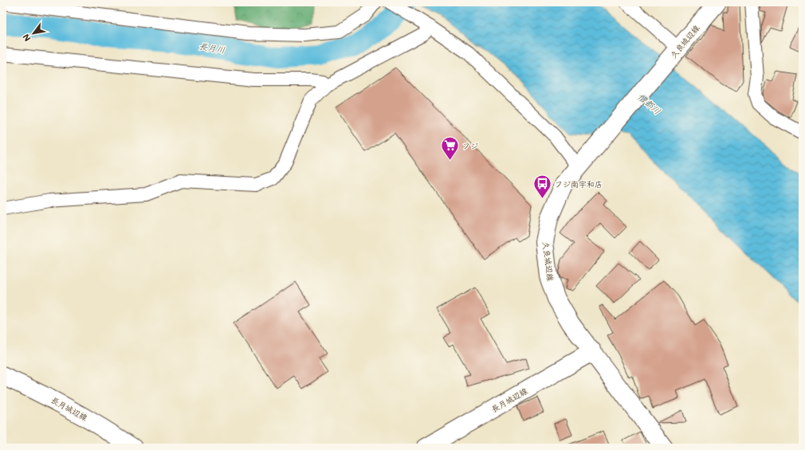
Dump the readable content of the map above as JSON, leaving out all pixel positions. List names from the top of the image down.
{
  "streets": {
    "main road": ["久良城辺線", "長月城辺線"]
  },
  "crossings": [
    ["久良城辺線", "長月城辺線"]
  ],
  "water": ["長月川", "僧都川"],
  "places": {
    "supermarket": ["フジ"],
    "bus stop": ["フジ南宇和店"]
  },
  "north": "bottom left"
}
